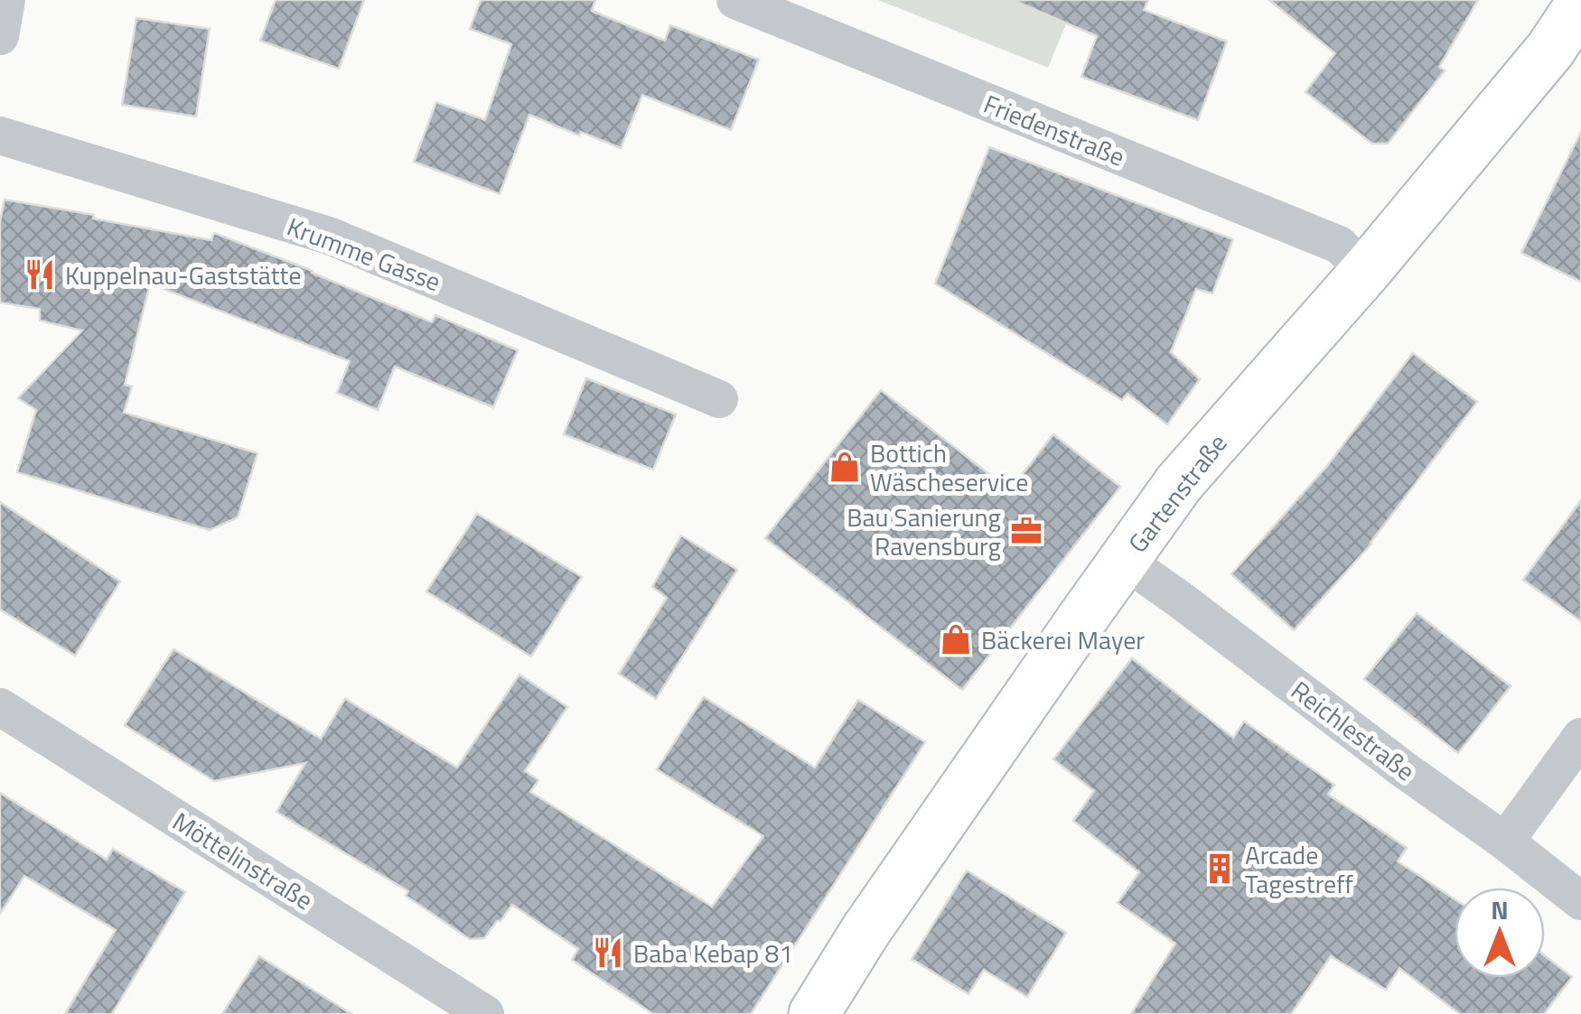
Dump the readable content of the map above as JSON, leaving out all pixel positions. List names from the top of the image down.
{
  "streets": {
    "main road": ["Gartenstraße"],
    "street": [
      "Friedenstraße",
      "Krumme Gasse",
      "Reichlestraße",
      "Möttelinstraße"
    ]
  },
  "crossings": [
    ["Friedenstraße", "Gartenstraße"],
    ["Gartenstraße", "Reichlestraße"]
  ],
  "places": {
    "restaurant": ["Kuppelnau-Gaststätte", "Baba Kebap 81"],
    "shop": ["Bottich Wäscheservice", "Bäckerei Mayer"],
    "office": ["Bau Sanierung Ravensburg"],
    "building": ["Arcade Tagestreff"]
  },
  "north": "top"
}
